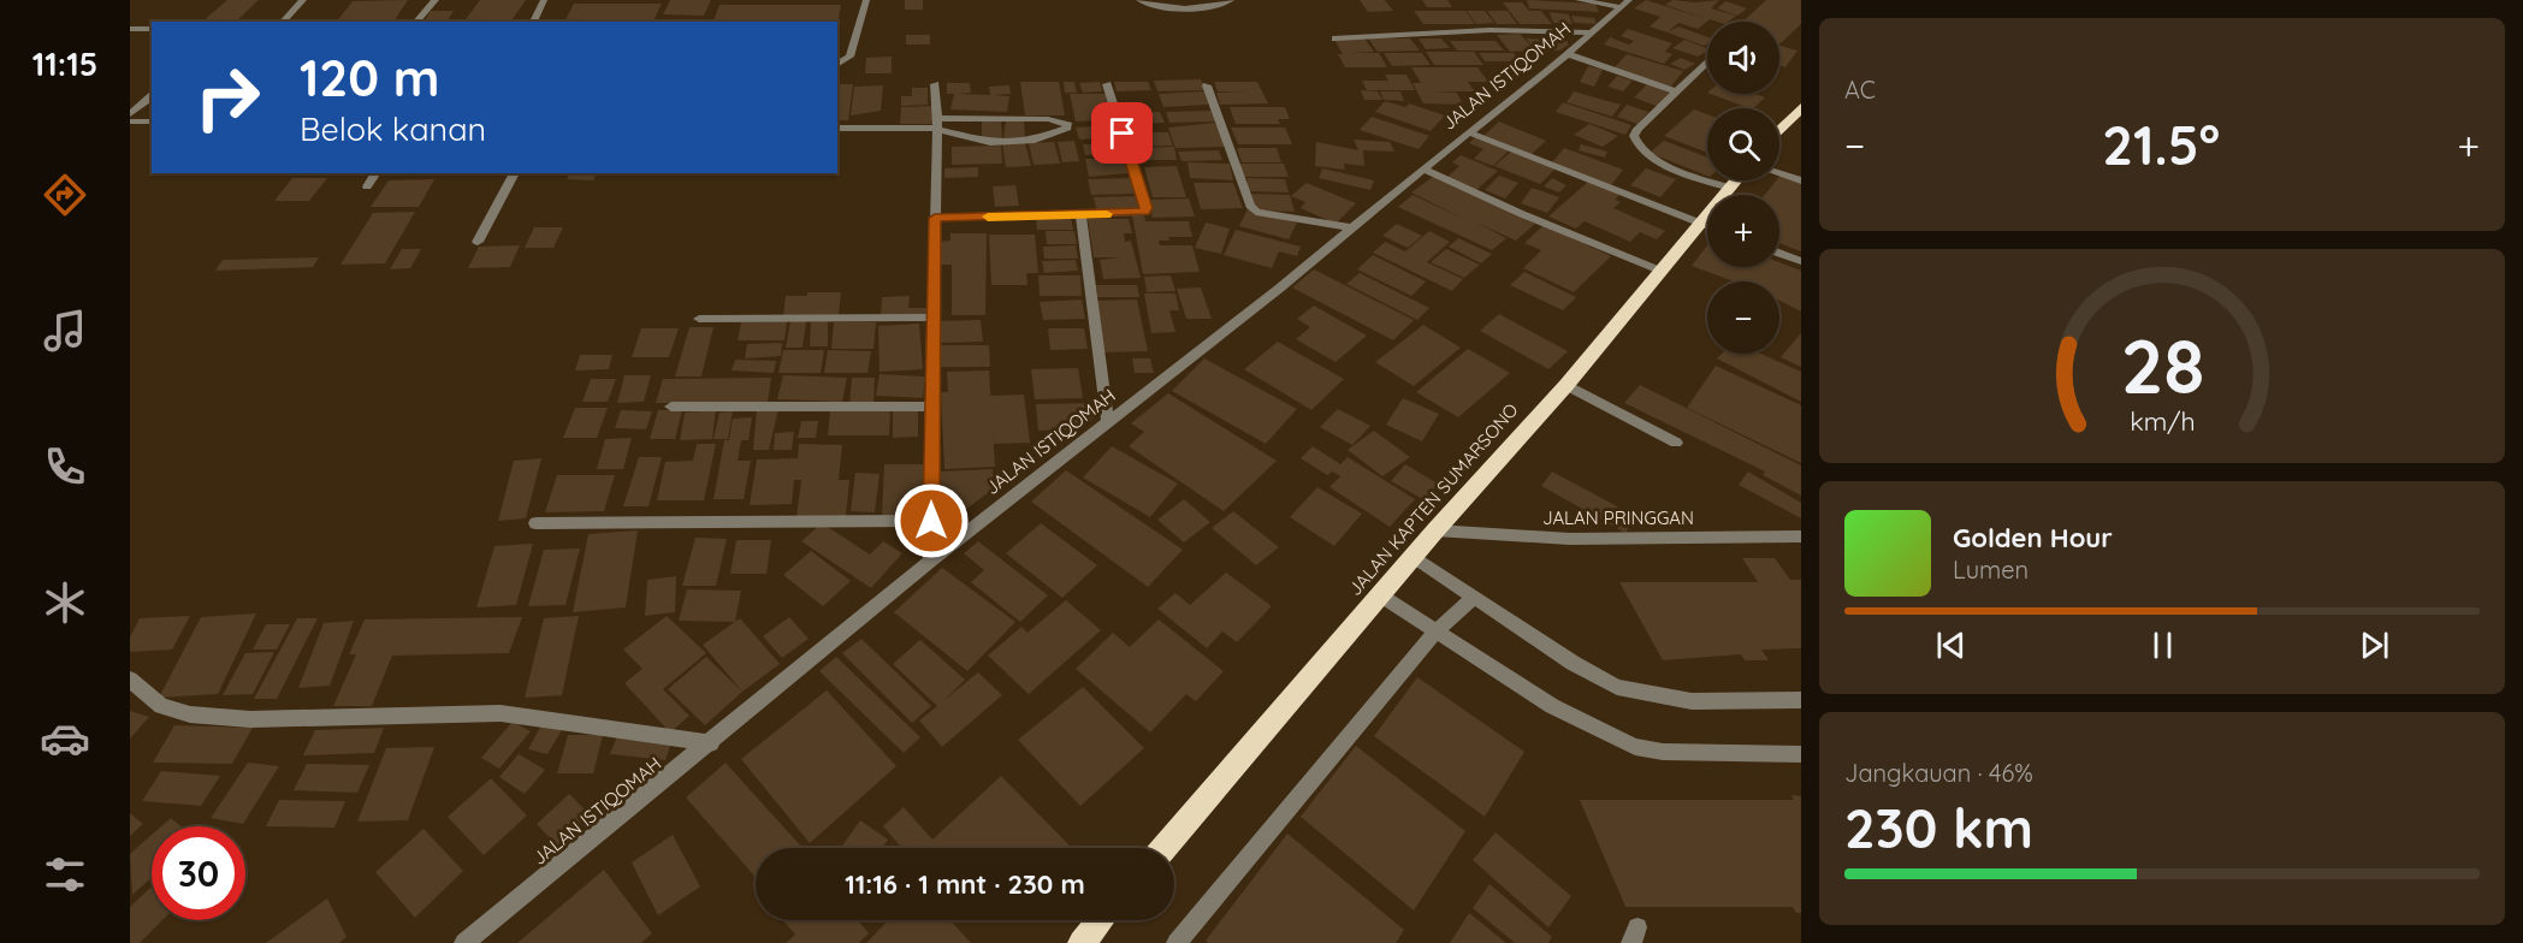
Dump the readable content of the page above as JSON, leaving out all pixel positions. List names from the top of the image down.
{
  "streets": {
    "highway": ["JALAN KAPTEN SUMARSONO"],
    "street": ["JALAN ISTIQOMAH", "JALAN PRINGGAN"]
  },
  "crossings": [
    ["JALAN KAPTEN SUMARSONO", "JALAN PRINGGAN"]
  ],
  "page": {
    "tabs": "11:15",
    "tile": [
      "AC",
      ["Jangkauan · 46%", "230 km"]
    ],
    "map_buttons": ["+", "−"],
    "turn": ["120 m", "Belok kanan"],
    "heat": ["−", "21.5°", "+"],
    "song": ["Golden Hour", "Lumen"],
    "limit": "30",
    "trip": "11:16 · 1 mnt · 230 m",
    "gauge": ["28", "km/h"]
  }
}
